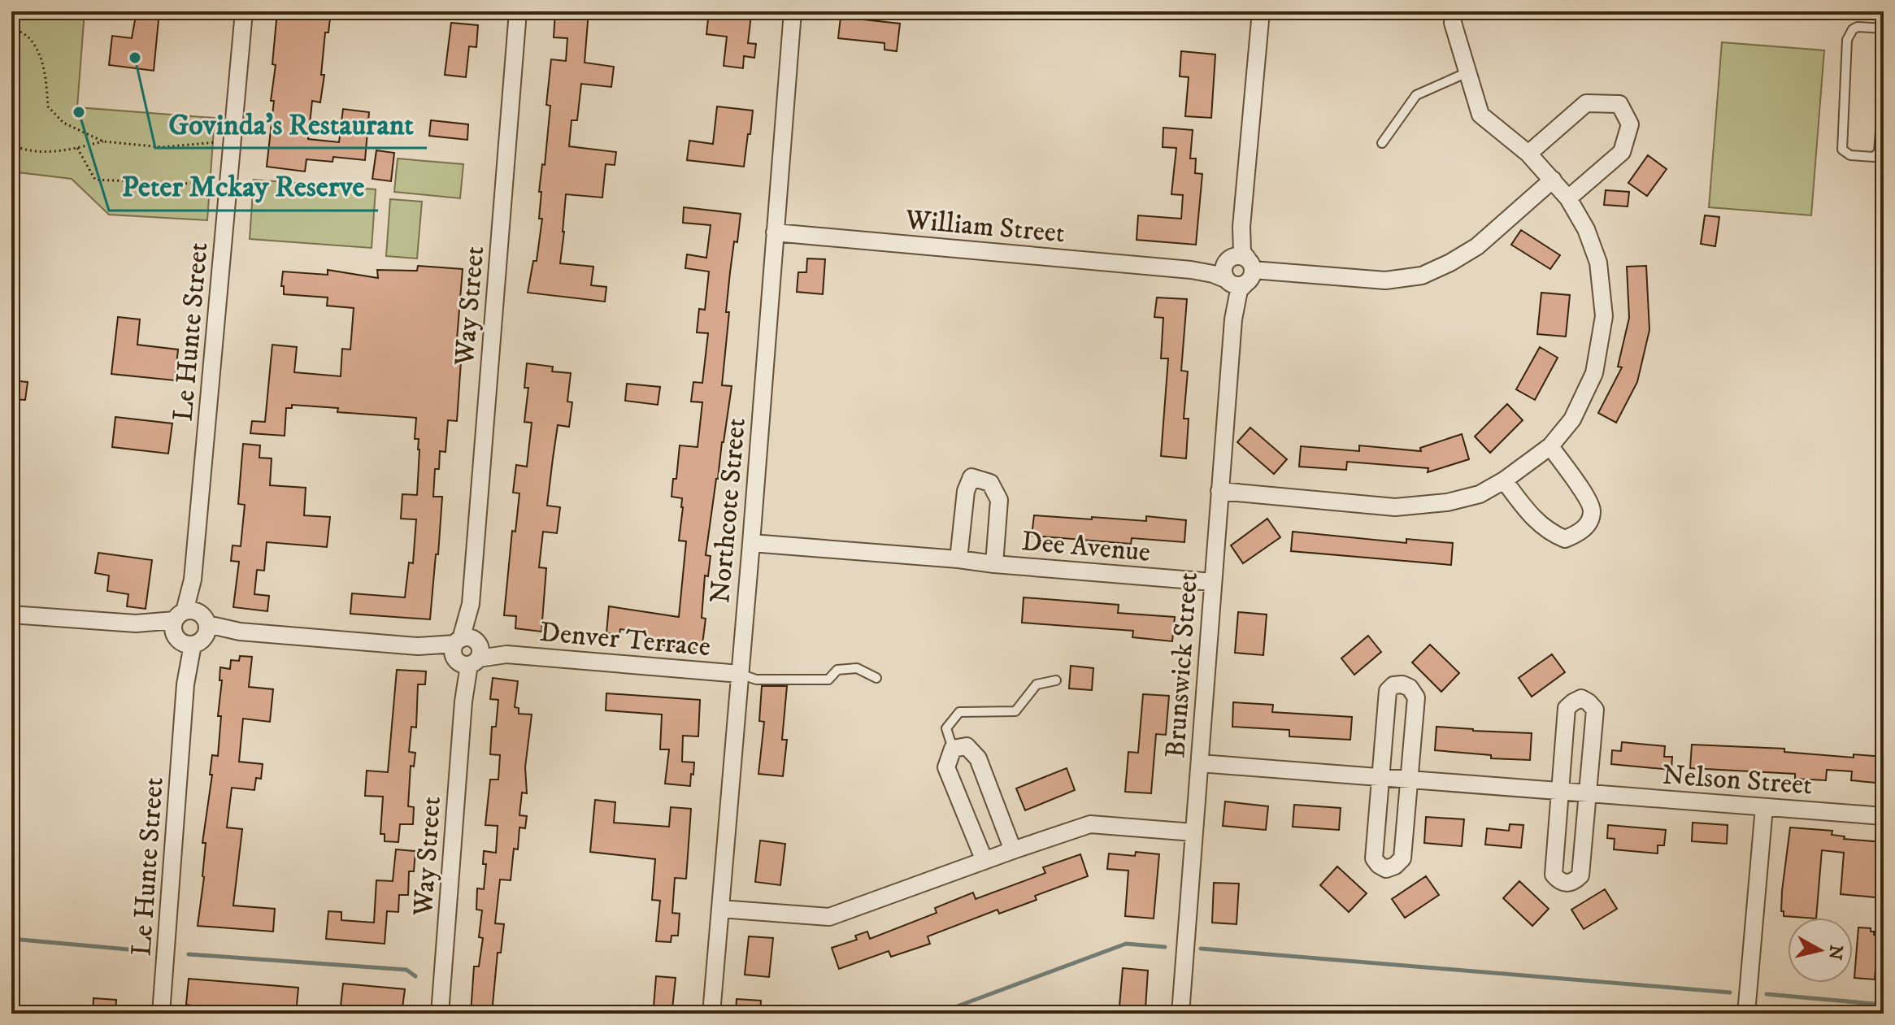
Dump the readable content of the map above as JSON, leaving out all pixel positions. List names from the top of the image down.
{
  "streets": {
    "street": [
      "William Street",
      "Way Street",
      "Le Hunte Street",
      "Northcote Street",
      "Dee Avenue",
      "Denver Terrace",
      "Brunswick Street",
      "Nelson Street"
    ]
  },
  "crossings": [
    ["William Street", "Northcote Street"],
    ["William Street", "Brunswick Street"],
    ["Way Street", "Denver Terrace"],
    ["Le Hunte Street", "Denver Terrace"],
    ["Northcote Street", "Dee Avenue"],
    ["Northcote Street", "Denver Terrace"],
    ["Dee Avenue", "Brunswick Street"],
    ["Brunswick Street", "Nelson Street"]
  ],
  "places": ["Govinda's Restaurant", "Peter Mckay Reserve"],
  "north": "right"
}
